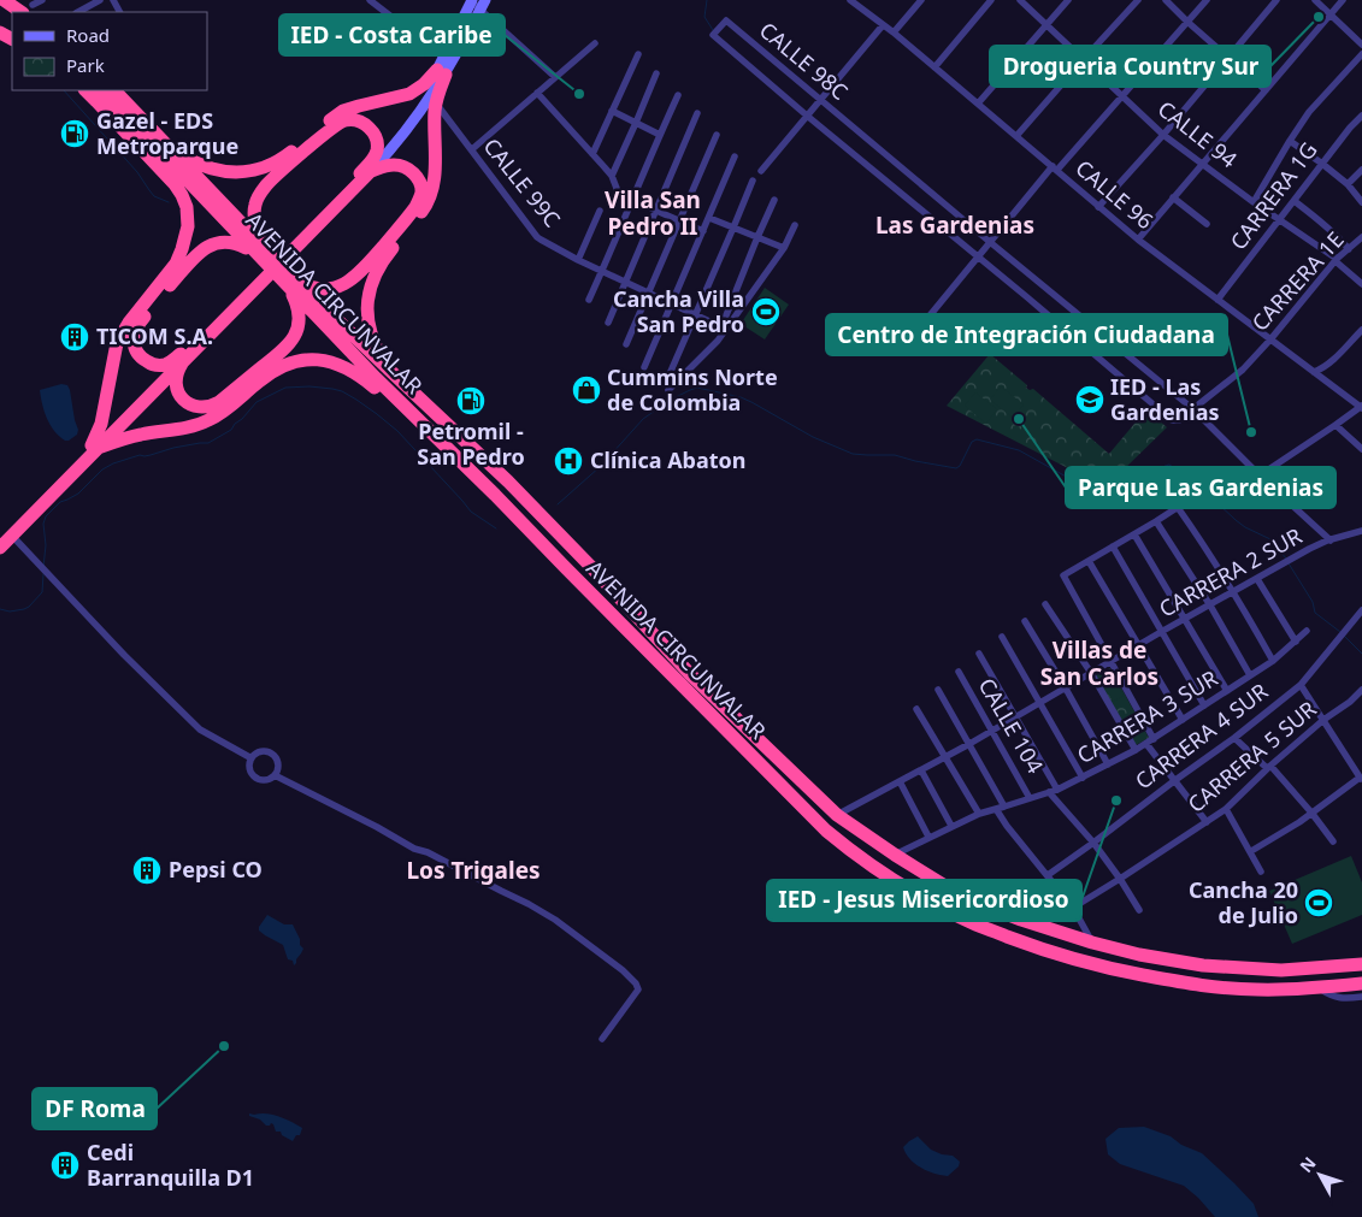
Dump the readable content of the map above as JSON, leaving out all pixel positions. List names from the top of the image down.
{
  "streets": {
    "highway": ["AVENIDA CIRCUNVALAR"],
    "street": [
      "CALLE 98C",
      "CALLE 94",
      "CALLE 99C",
      "CALLE 96",
      "CARRERA 1G",
      "CARRERA 1E",
      "CARRERA 2 SUR",
      "CARRERA 3 SUR",
      "CALLE 104",
      "CARRERA 4 SUR",
      "CARRERA 5 SUR"
    ]
  },
  "crossings": [
    ["CALLE 98C", "CARRERA 1E"],
    ["CALLE 98C", "CARRERA 2 SUR"],
    ["CALLE 94", "CARRERA 1G"],
    ["CALLE 94", "CARRERA 1E"],
    ["CALLE 96", "CARRERA 1G"],
    ["CALLE 96", "CARRERA 1E"],
    ["AVENIDA CIRCUNVALAR", "CARRERA 2 SUR"],
    ["AVENIDA CIRCUNVALAR", "CARRERA 3 SUR"],
    ["CARRERA 2 SUR", "CALLE 104"],
    ["CARRERA 3 SUR", "CALLE 104"],
    ["CALLE 104", "CARRERA 4 SUR"],
    ["CALLE 104", "CARRERA 5 SUR"]
  ],
  "districts": [
    "Villa San Pedro II",
    "Las Gardenias",
    "Villas de San Carlos",
    "Los Trigales"
  ],
  "places": {
    "other": [
      "Drogueria Country Sur",
      "IED - Costa Caribe",
      "Parque Las Gardenias",
      "Centro de Integración Ciudadana",
      "IED - Jesus Misericordioso",
      "DF Roma"
    ],
    "fuel station": ["Gazel - EDS Metroparque", "Petromil - San Pedro"],
    "sports": ["Cancha Villa San Pedro", "Cancha 20 de Julio"],
    "building": ["TICOM S.A.", "Pepsi CO", "Cedi Barranquilla D1"],
    "shop": ["Cummins Norte de Colombia"],
    "school or university": ["IED - Las Gardenias"],
    "hospital": ["Clínica Abaton"]
  },
  "legend": ["Road", "Park"],
  "north": "top left"
}
